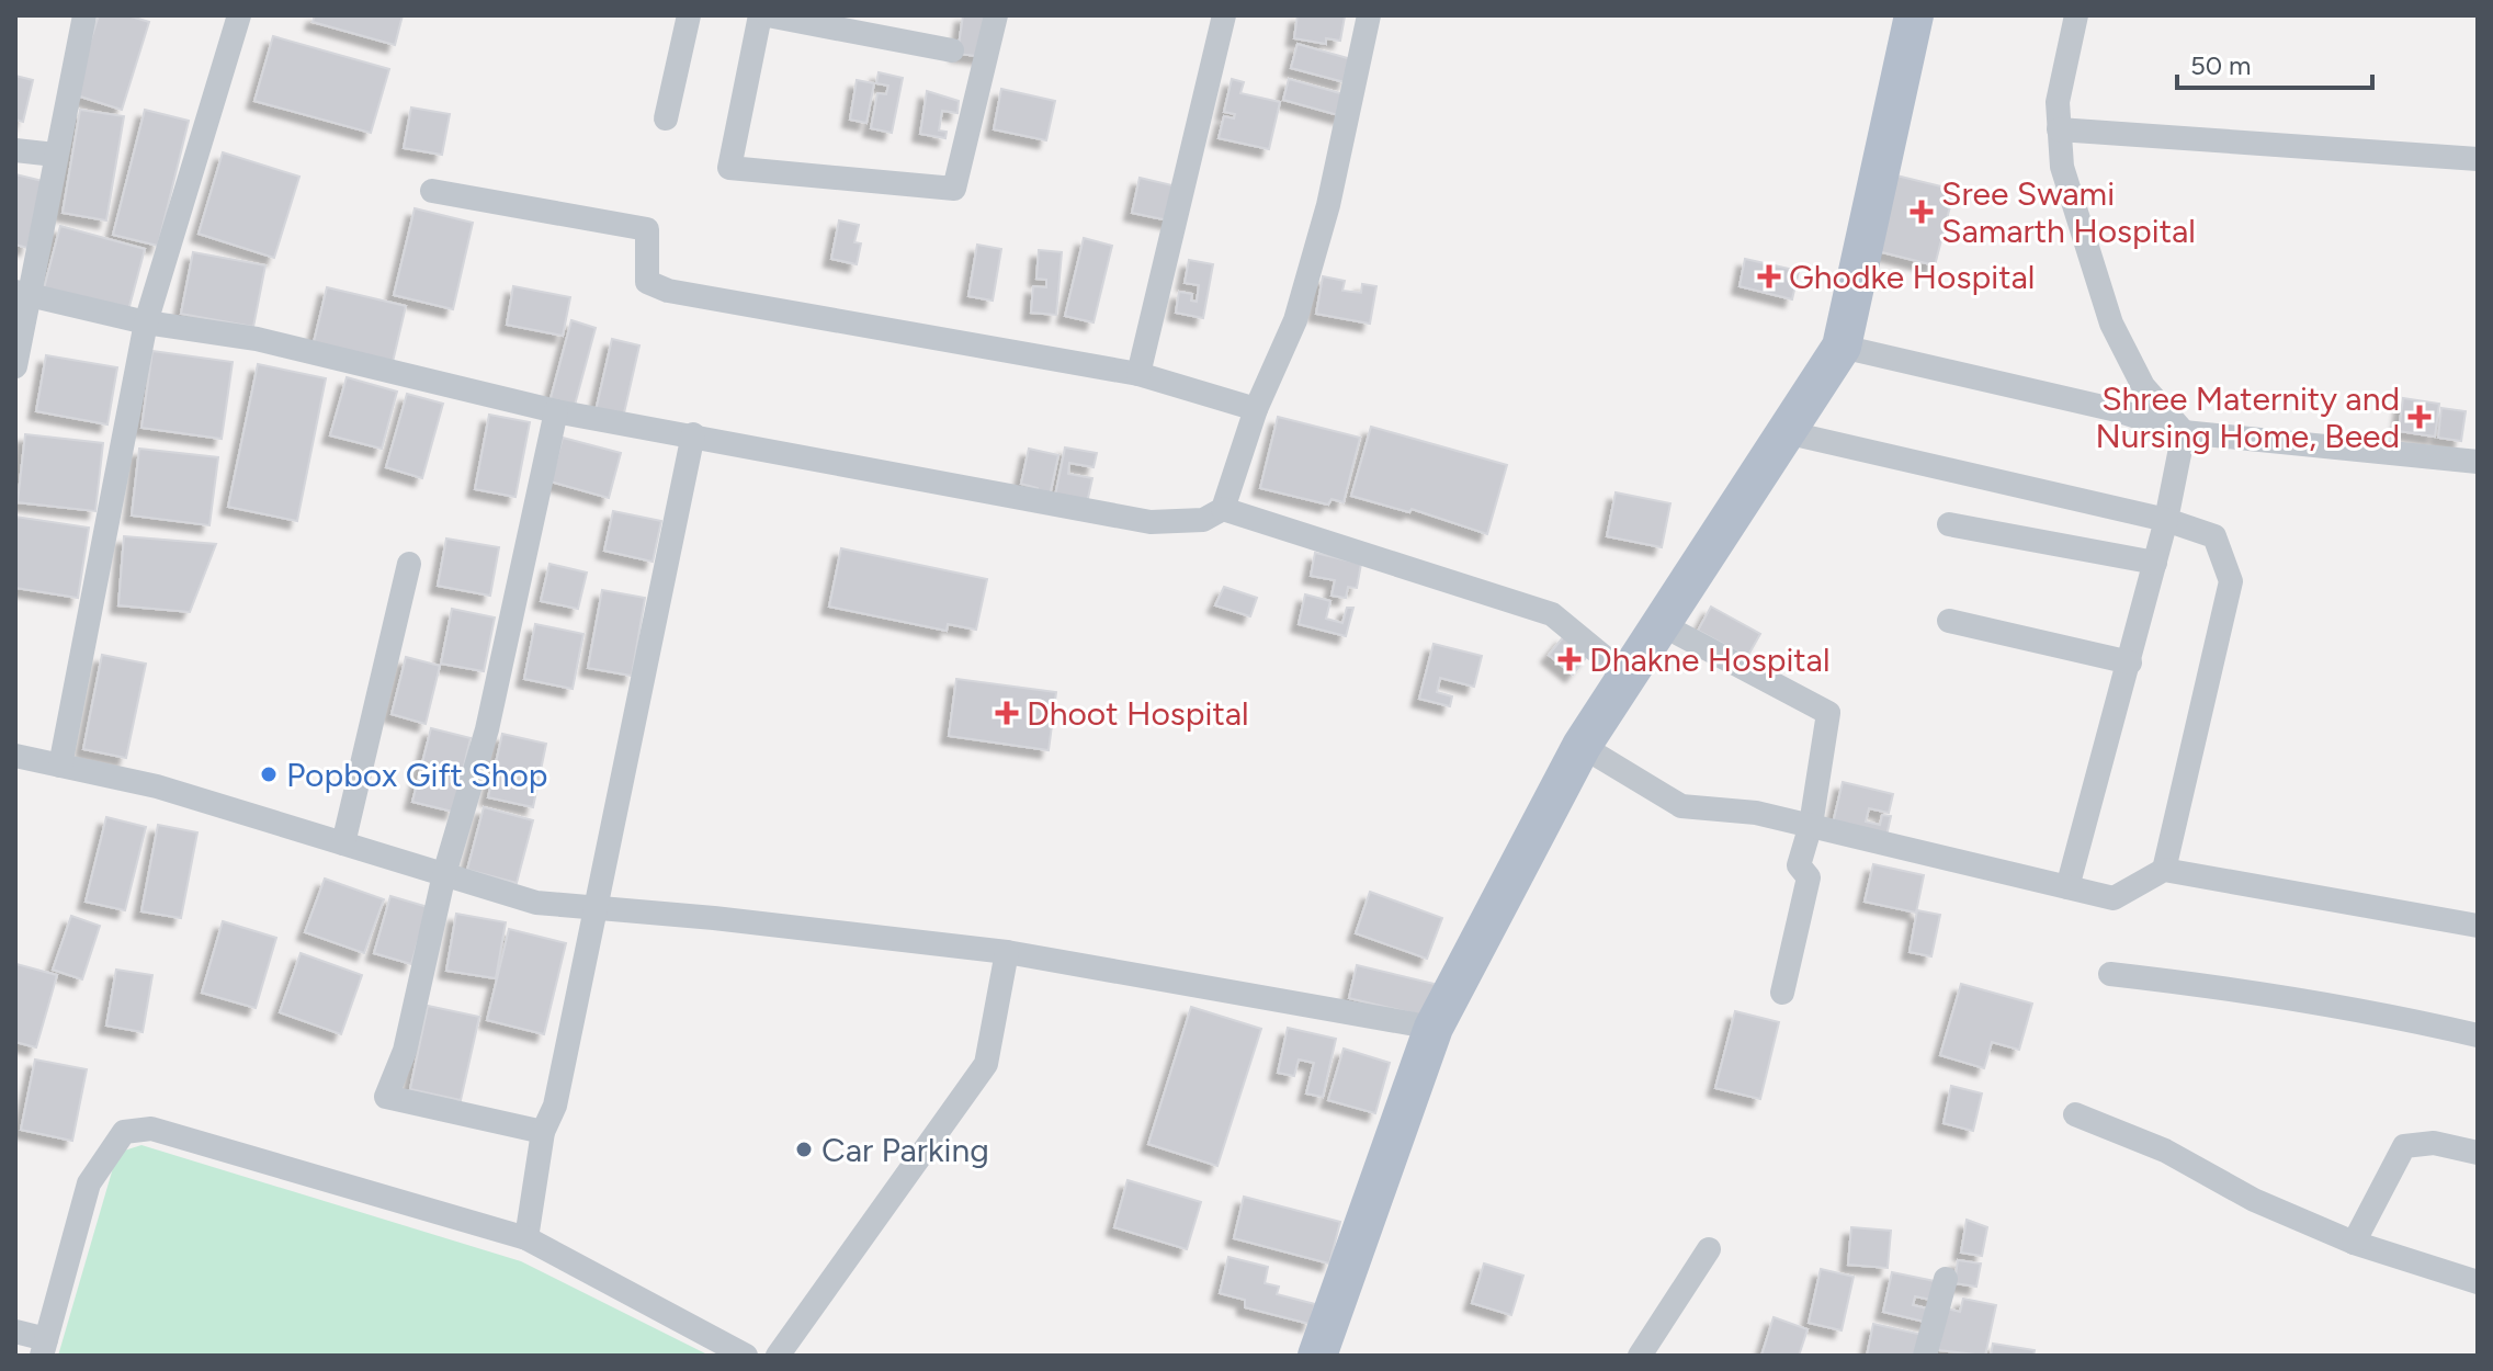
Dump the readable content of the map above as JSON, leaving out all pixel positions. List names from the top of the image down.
{
  "places": {
    "health": [
      "Sree Swami Samarth Hospital",
      "Ghodke Hospital",
      "Shree Maternity and Nursing Home, Beed",
      "Dhakne Hospital",
      "Dhoot Hospital"
    ],
    "other": ["Popbox Gift Shop", "Car Parking"]
  },
  "scale_bar": "50 m"
}
